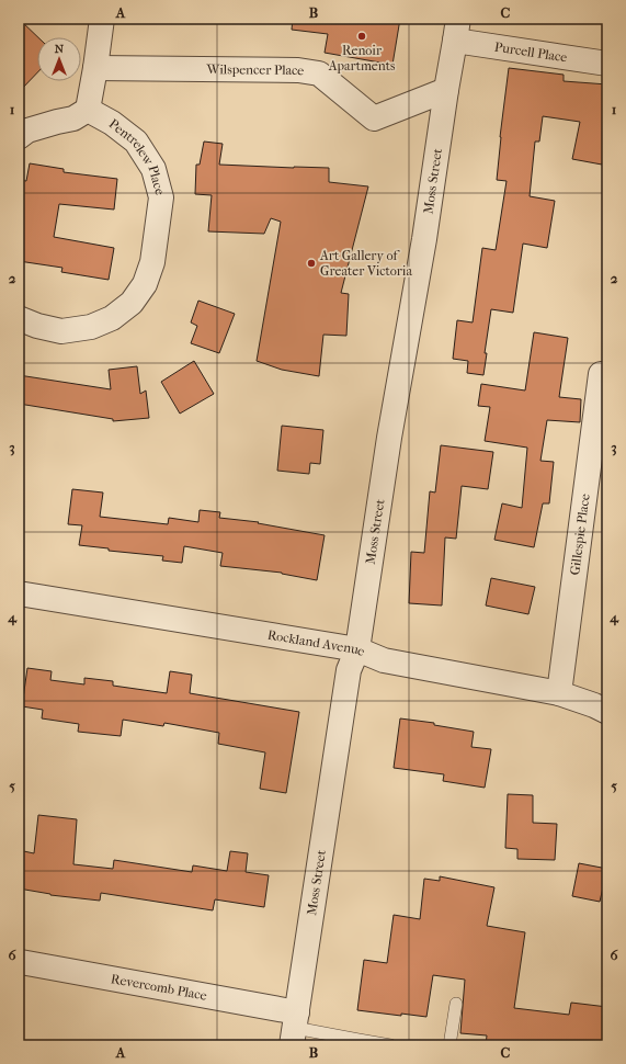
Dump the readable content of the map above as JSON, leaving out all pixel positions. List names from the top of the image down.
{
  "streets": {
    "street": [
      "Purcell Place",
      "Wilspencer Place",
      "Pentrelew Place",
      "Moss Street",
      "Gillespie Place",
      "Rockland Avenue",
      "Revercomb Place"
    ]
  },
  "crossings": [
    ["Purcell Place", "Moss Street"],
    ["Wilspencer Place", "Moss Street"],
    ["Moss Street", "Rockland Avenue"],
    ["Moss Street", "Revercomb Place"],
    ["Gillespie Place", "Rockland Avenue"]
  ],
  "places": ["Renoir Apartments", "Art Gallery of Greater Victoria"],
  "north": "top",
  "grid": {
    "columns": ["A", "B", "C"],
    "rows": [
      "1",
      "2",
      "3",
      "4",
      "5",
      "6"
    ]
  }
}
